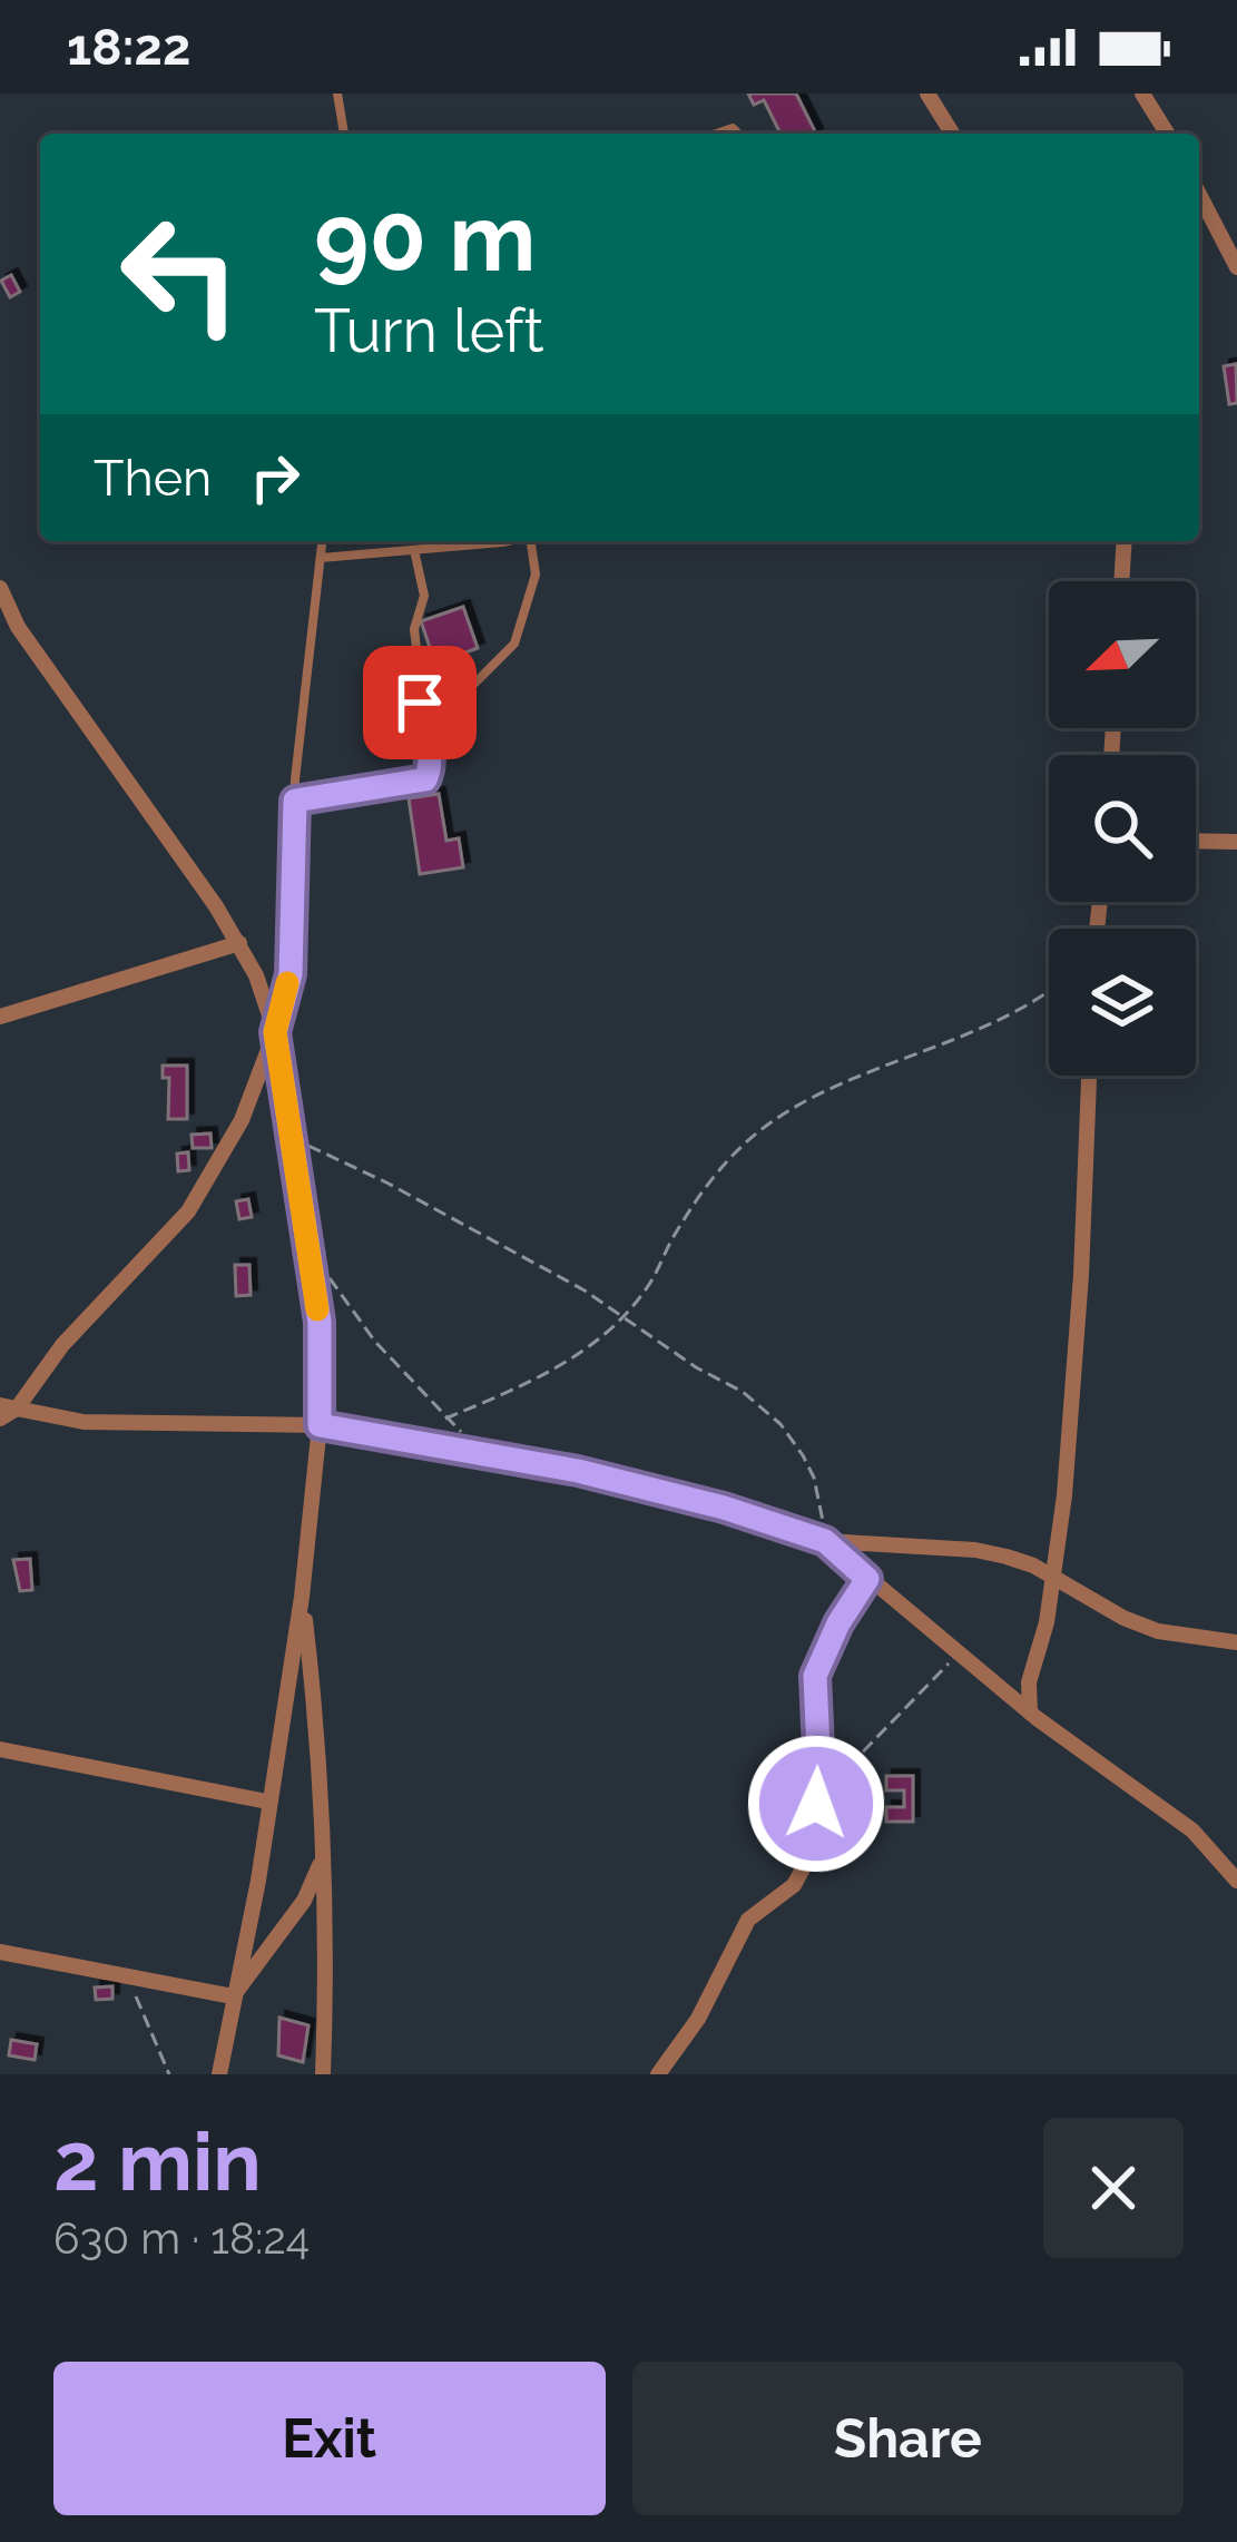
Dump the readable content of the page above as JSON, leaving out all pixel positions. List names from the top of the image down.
{
  "north": "bottom left",
  "page": {
    "status": "18:22",
    "turn": ["90 m", "Turn left"],
    "then": "Then",
    "heading": ["2 min", "630 m · 18:24"],
    "buttons": ["Exit", "Share"]
  }
}
